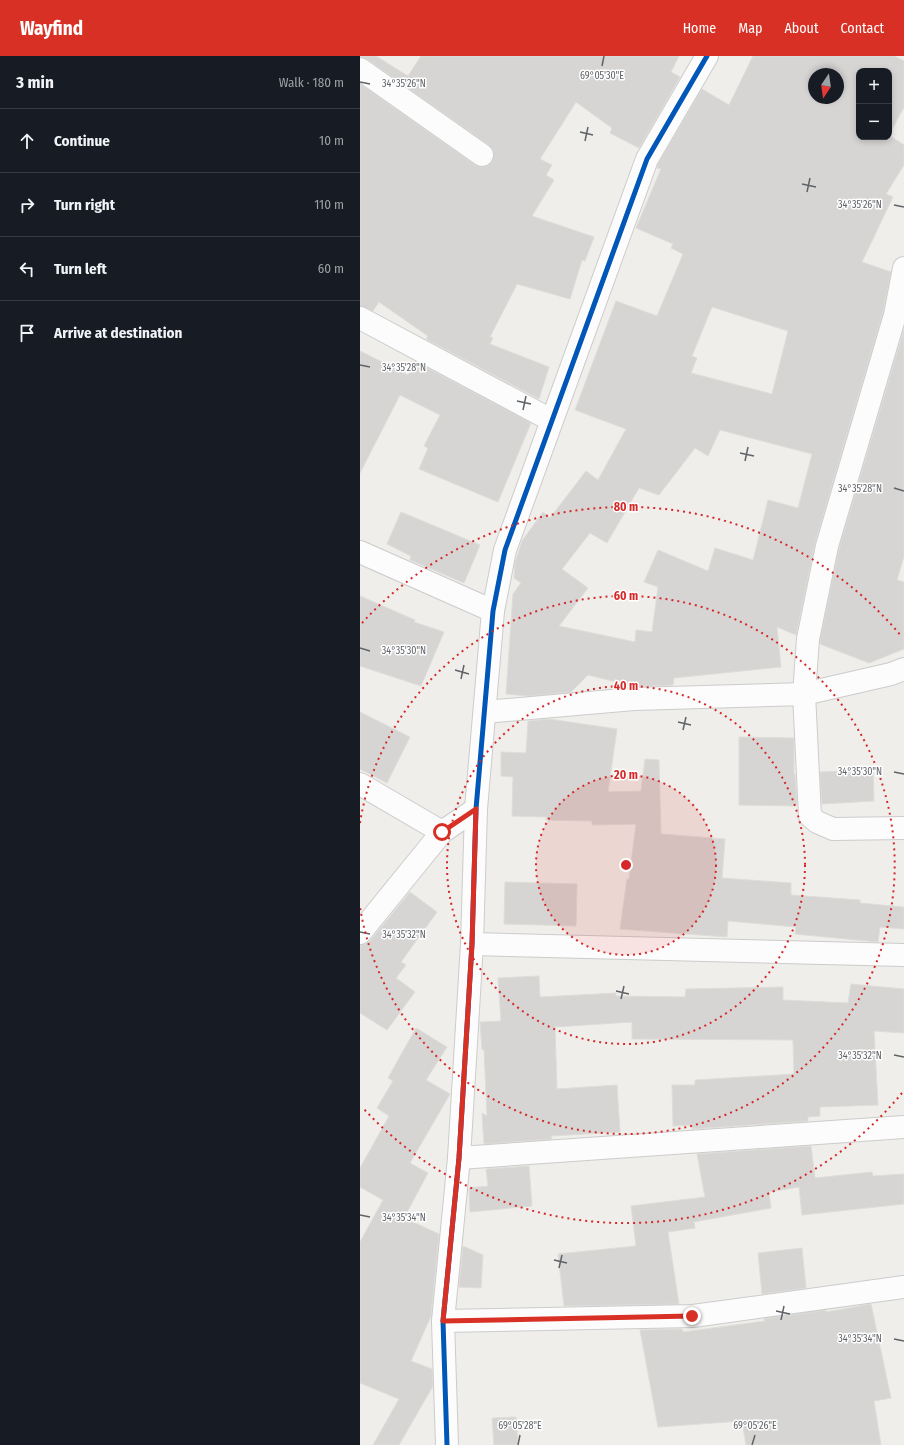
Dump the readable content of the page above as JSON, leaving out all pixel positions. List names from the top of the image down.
{
  "north": "bottom",
  "page": {
    "header": "Wayfind",
    "nav": [
      "Home",
      "Map",
      "About",
      "Contact"
    ],
    "heading": ["3 min", "Walk · 180 m"],
    "map_buttons": ["+", "−"],
    "list": [
      ["Continue", "10 m"],
      ["Turn right", "110 m"],
      ["Turn left", "60 m"],
      "Arrive at destination"
    ]
  },
  "coordinates": [
    "69°05'30\"E",
    "34°35'26\"N",
    "34°35'28\"N",
    "34°35'30\"N",
    "34°35'32\"N",
    "34°35'34\"N",
    "69°05'28\"E",
    "69°05'26\"E"
  ],
  "rings": [
    "80 m",
    "60 m",
    "40 m",
    "20 m"
  ]
}
